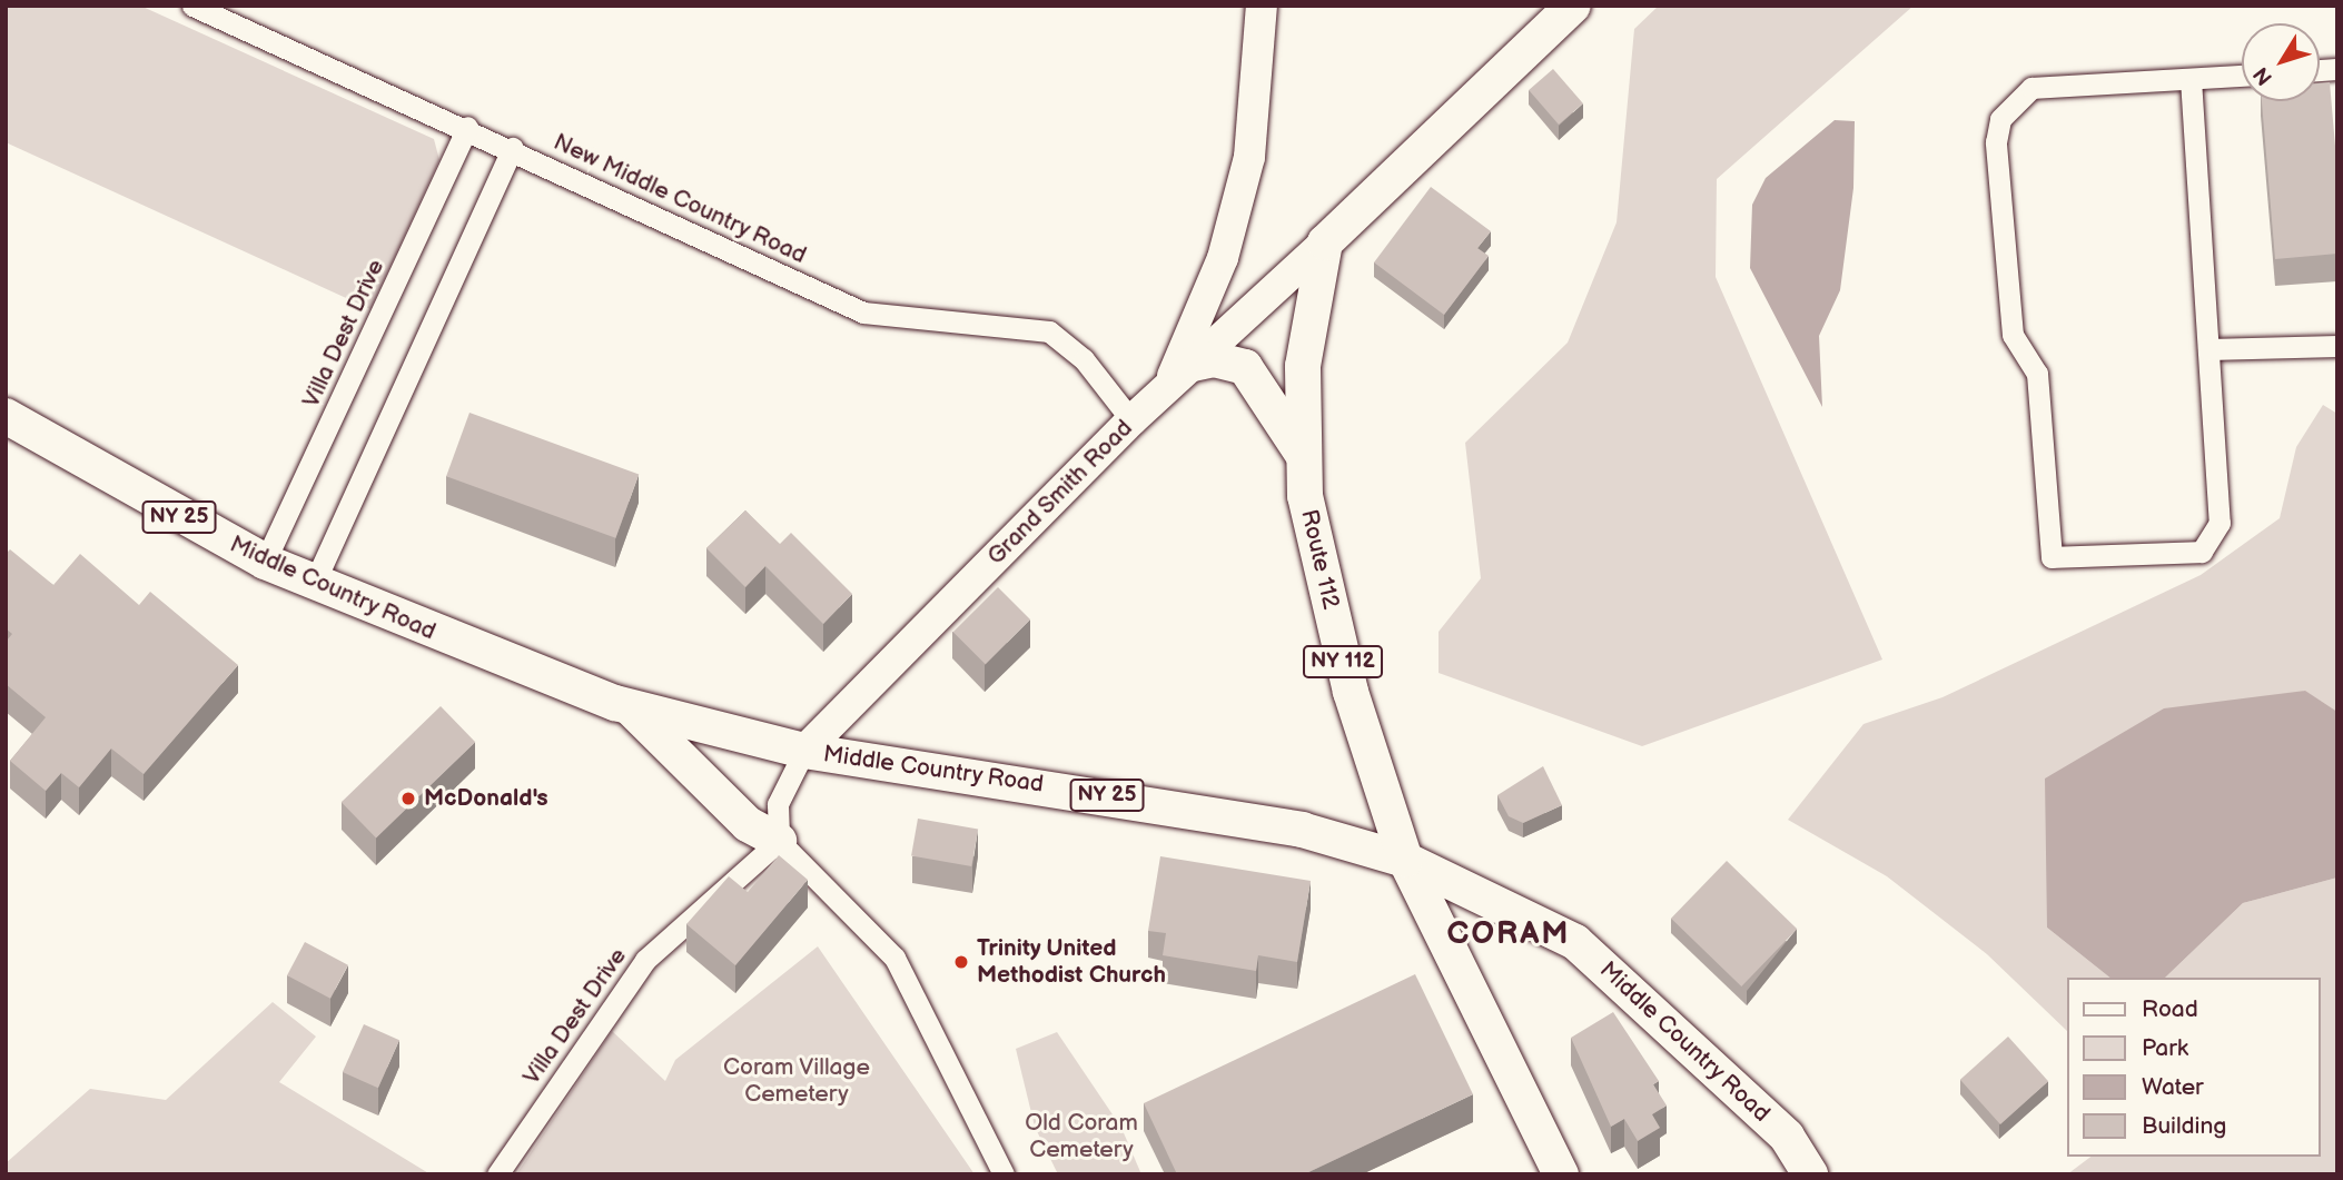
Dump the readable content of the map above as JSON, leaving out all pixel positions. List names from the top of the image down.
{
  "streets": {
    "main road": [
      "Grand Smith Road",
      "NY 25",
      "Route 112",
      "Middle Country Road",
      "NY 112"
    ],
    "street": ["New Middle Country Road", "Villa Dest Drive"]
  },
  "crossings": [
    ["New Middle Country Road", "Villa Dest Drive"],
    ["New Middle Country Road", "Grand Smith Road"],
    ["Villa Dest Drive", "Middle Country Road"],
    ["Grand Smith Road", "Route 112"],
    ["Grand Smith Road", "Middle Country Road"],
    ["Route 112", "Middle Country Road"]
  ],
  "districts": ["CORAM"],
  "parks": ["Coram Village Cemetery", "Old Coram Cemetery"],
  "places": ["McDonald's", "Trinity United Methodist Church"],
  "legend": [
    "Road",
    "Park",
    "Water",
    "Building"
  ],
  "north": "bottom left"
}
